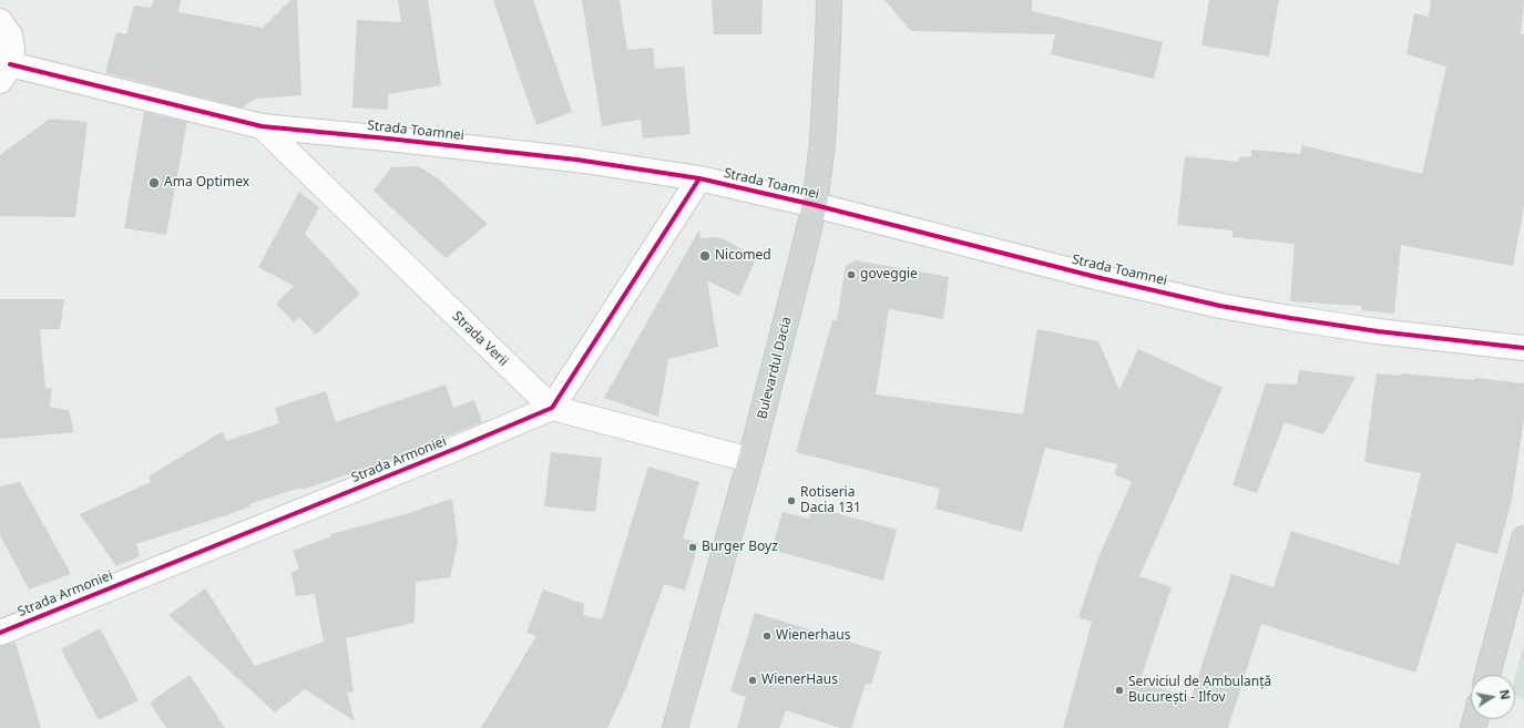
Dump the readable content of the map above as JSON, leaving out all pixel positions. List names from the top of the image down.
{
  "streets": {
    "main road": ["Bulevardul Dacia"],
    "street": ["Strada Toamnei", "Strada Verii", "Strada Armoniei"]
  },
  "crossings": [
    ["Strada Toamnei", "Strada Verii"],
    ["Strada Toamnei", "Bulevardul Dacia"],
    ["Strada Verii", "Bulevardul Dacia"],
    ["Strada Verii", "Strada Armoniei"]
  ],
  "places": [
    "Ama Optimex",
    "Nicomed",
    "goveggie",
    "Rotiseria Dacia 131",
    "Burger Boyz",
    "Wienerhaus",
    "WienerHaus",
    "Serviciul de Ambulanță București - Ilfov"
  ],
  "north": "right"
}
